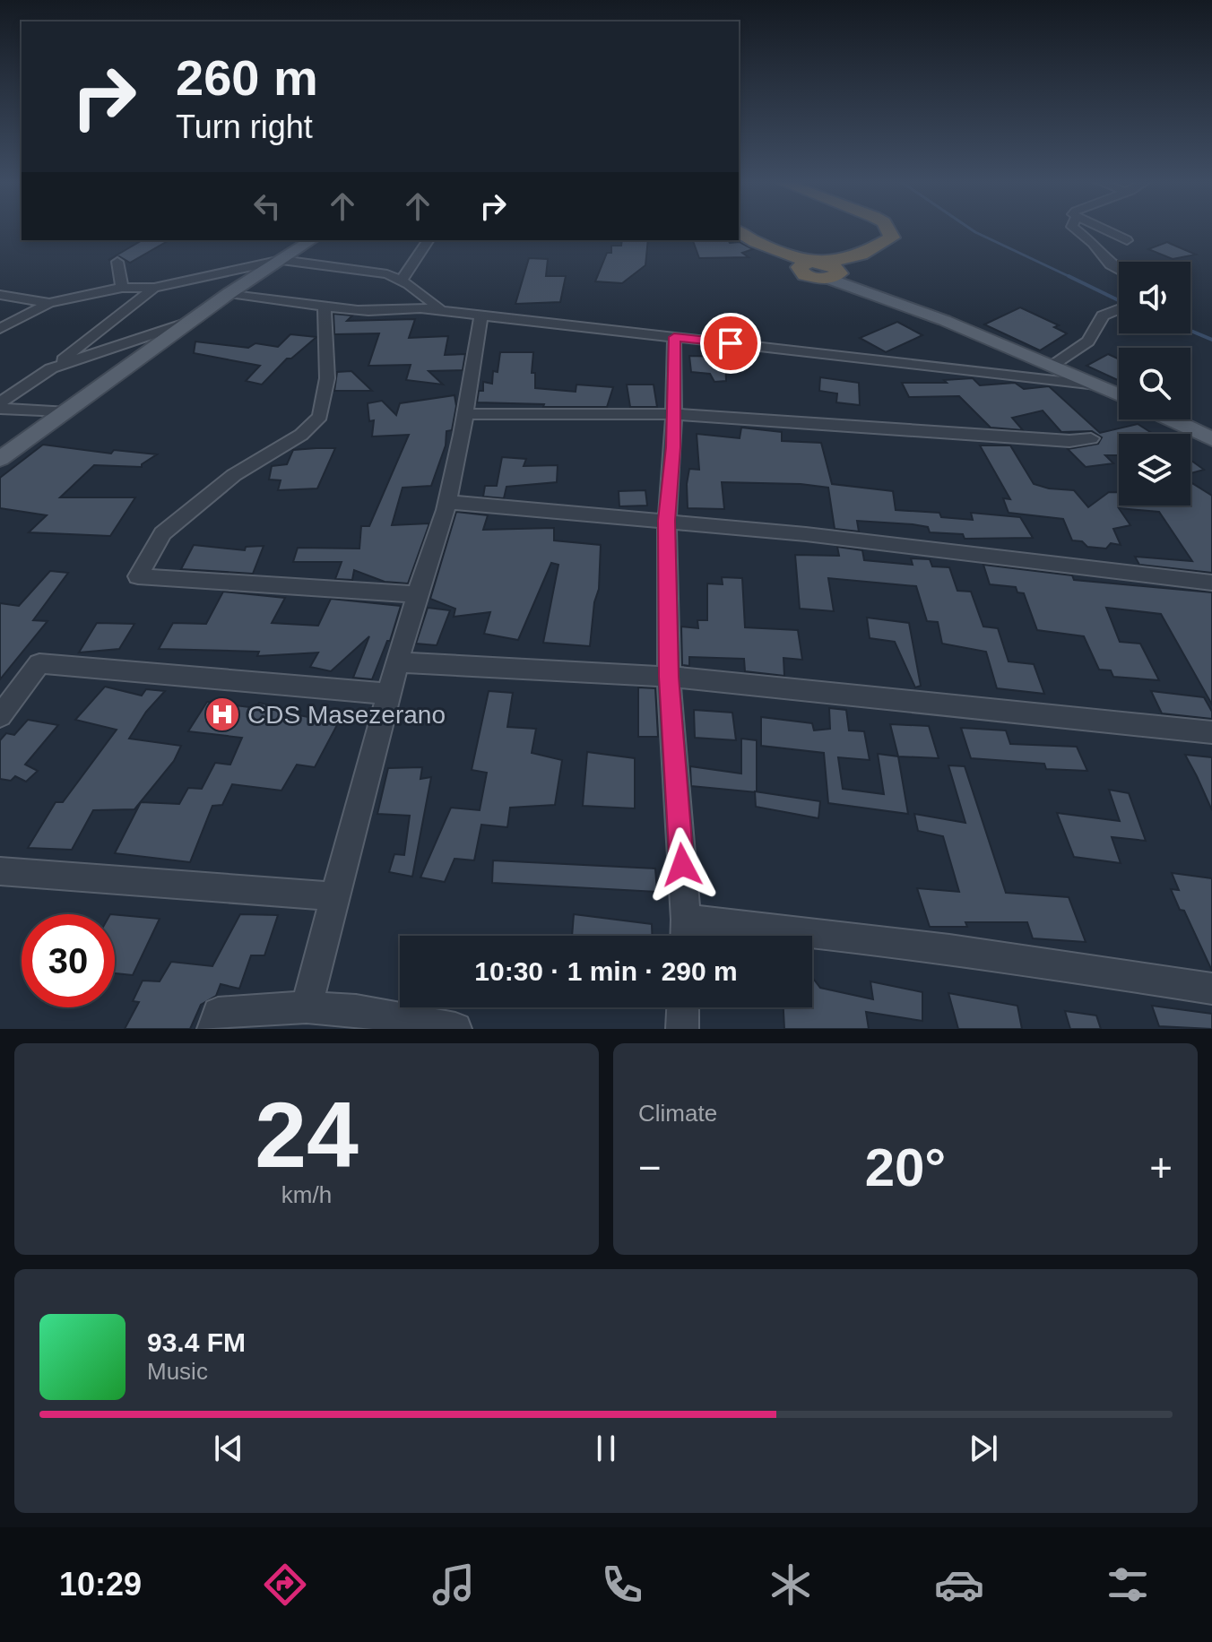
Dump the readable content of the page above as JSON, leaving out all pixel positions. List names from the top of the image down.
{
  "places": {
    "hospital": ["CDS Masezerano"]
  },
  "page": {
    "turn": ["260 m", "Turn right"],
    "limit": "30",
    "trip": "10:30 · 1 min · 290 m",
    "tile": [
      ["24", "km/h"],
      "Climate"
    ],
    "heat": ["−", "20°", "+"],
    "song": ["93.4 FM", "Music"],
    "tabs": "10:29"
  }
}
